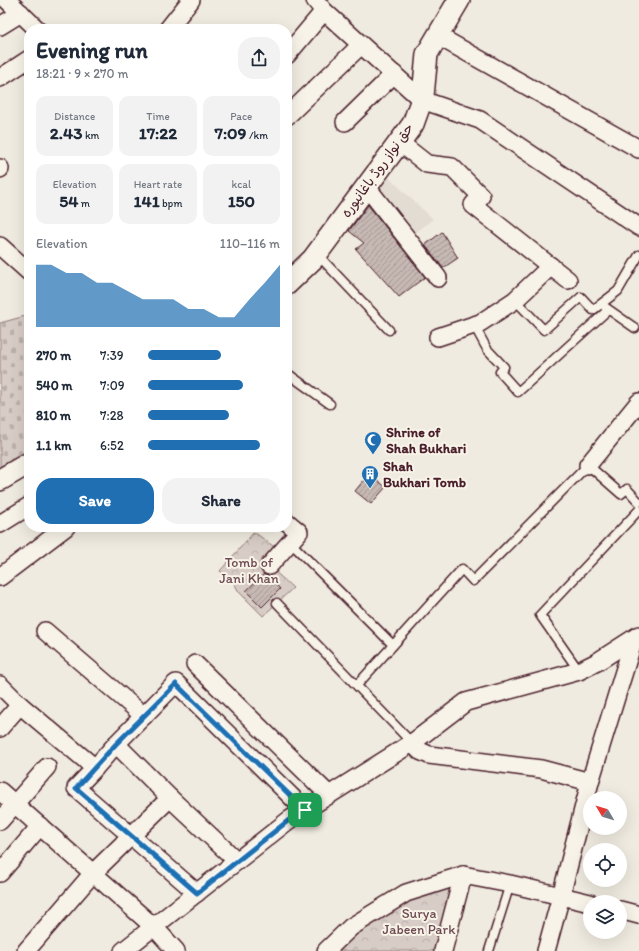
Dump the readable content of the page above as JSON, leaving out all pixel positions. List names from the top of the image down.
{
  "streets": {
    "street": ["حق نواز روڈ باغانپورہ"]
  },
  "parks": ["Tomb of Jani Khan", "Surya Jabeen Park"],
  "places": {
    "mosque": ["Shrine of Shah Bukhari"],
    "building": ["Shah Bukhari Tomb"]
  },
  "north": "top left",
  "page": {
    "heading": ["Evening run", "18:21 · 9 × 270 m"],
    "stats": [
      ["Distance", "2.43 km"],
      ["Time", "17:22"],
      ["Pace", "7:09 /km"],
      ["Elevation", "54 m"],
      ["Heart rate", "141 bpm"],
      ["kcal", "150"]
    ],
    "chart": ["Elevation", "110–116 m"],
    "list": [
      {
        "name": "270 m",
        "note": "7:39"
      },
      {
        "name": "540 m",
        "note": "7:09"
      },
      {
        "name": "810 m",
        "note": "7:28"
      },
      {
        "name": "1.1 km",
        "note": "6:52"
      }
    ],
    "buttons": ["Save", "Share"]
  }
}
